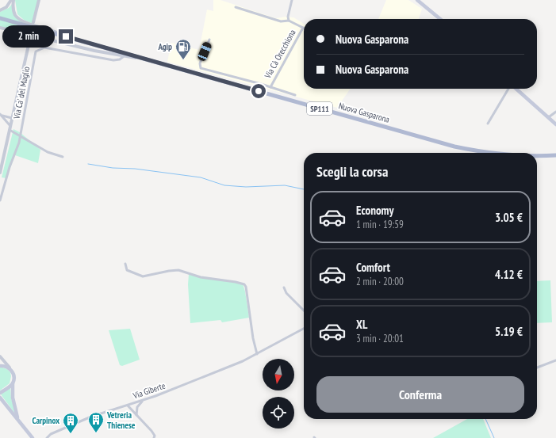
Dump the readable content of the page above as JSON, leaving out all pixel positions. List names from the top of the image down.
{
  "streets": {
    "main road": ["SP111", "Nuova Gasparona"],
    "street": ["Via Cà Orecchiona", "Via Ca' del Maglio", "Via Giberte"]
  },
  "places": {
    "fuel station": ["Agip"],
    "building": ["Vetreria Thienese", "Carpinox"]
  },
  "north": "bottom",
  "page": {
    "banner": ["Nuova Gasparona", "Nuova Gasparona"],
    "bubble": "2 min",
    "heading": "Scegli la corsa",
    "list": [
      {
        "name": "Economy",
        "note": "1 min · 19:59",
        "value": "3.05 €"
      },
      {
        "name": "Comfort",
        "note": "2 min · 20:00",
        "value": "4.12 €"
      },
      {
        "name": "XL",
        "note": "3 min · 20:01",
        "value": "5.19 €"
      }
    ],
    "buttons": "Conferma"
  }
}
